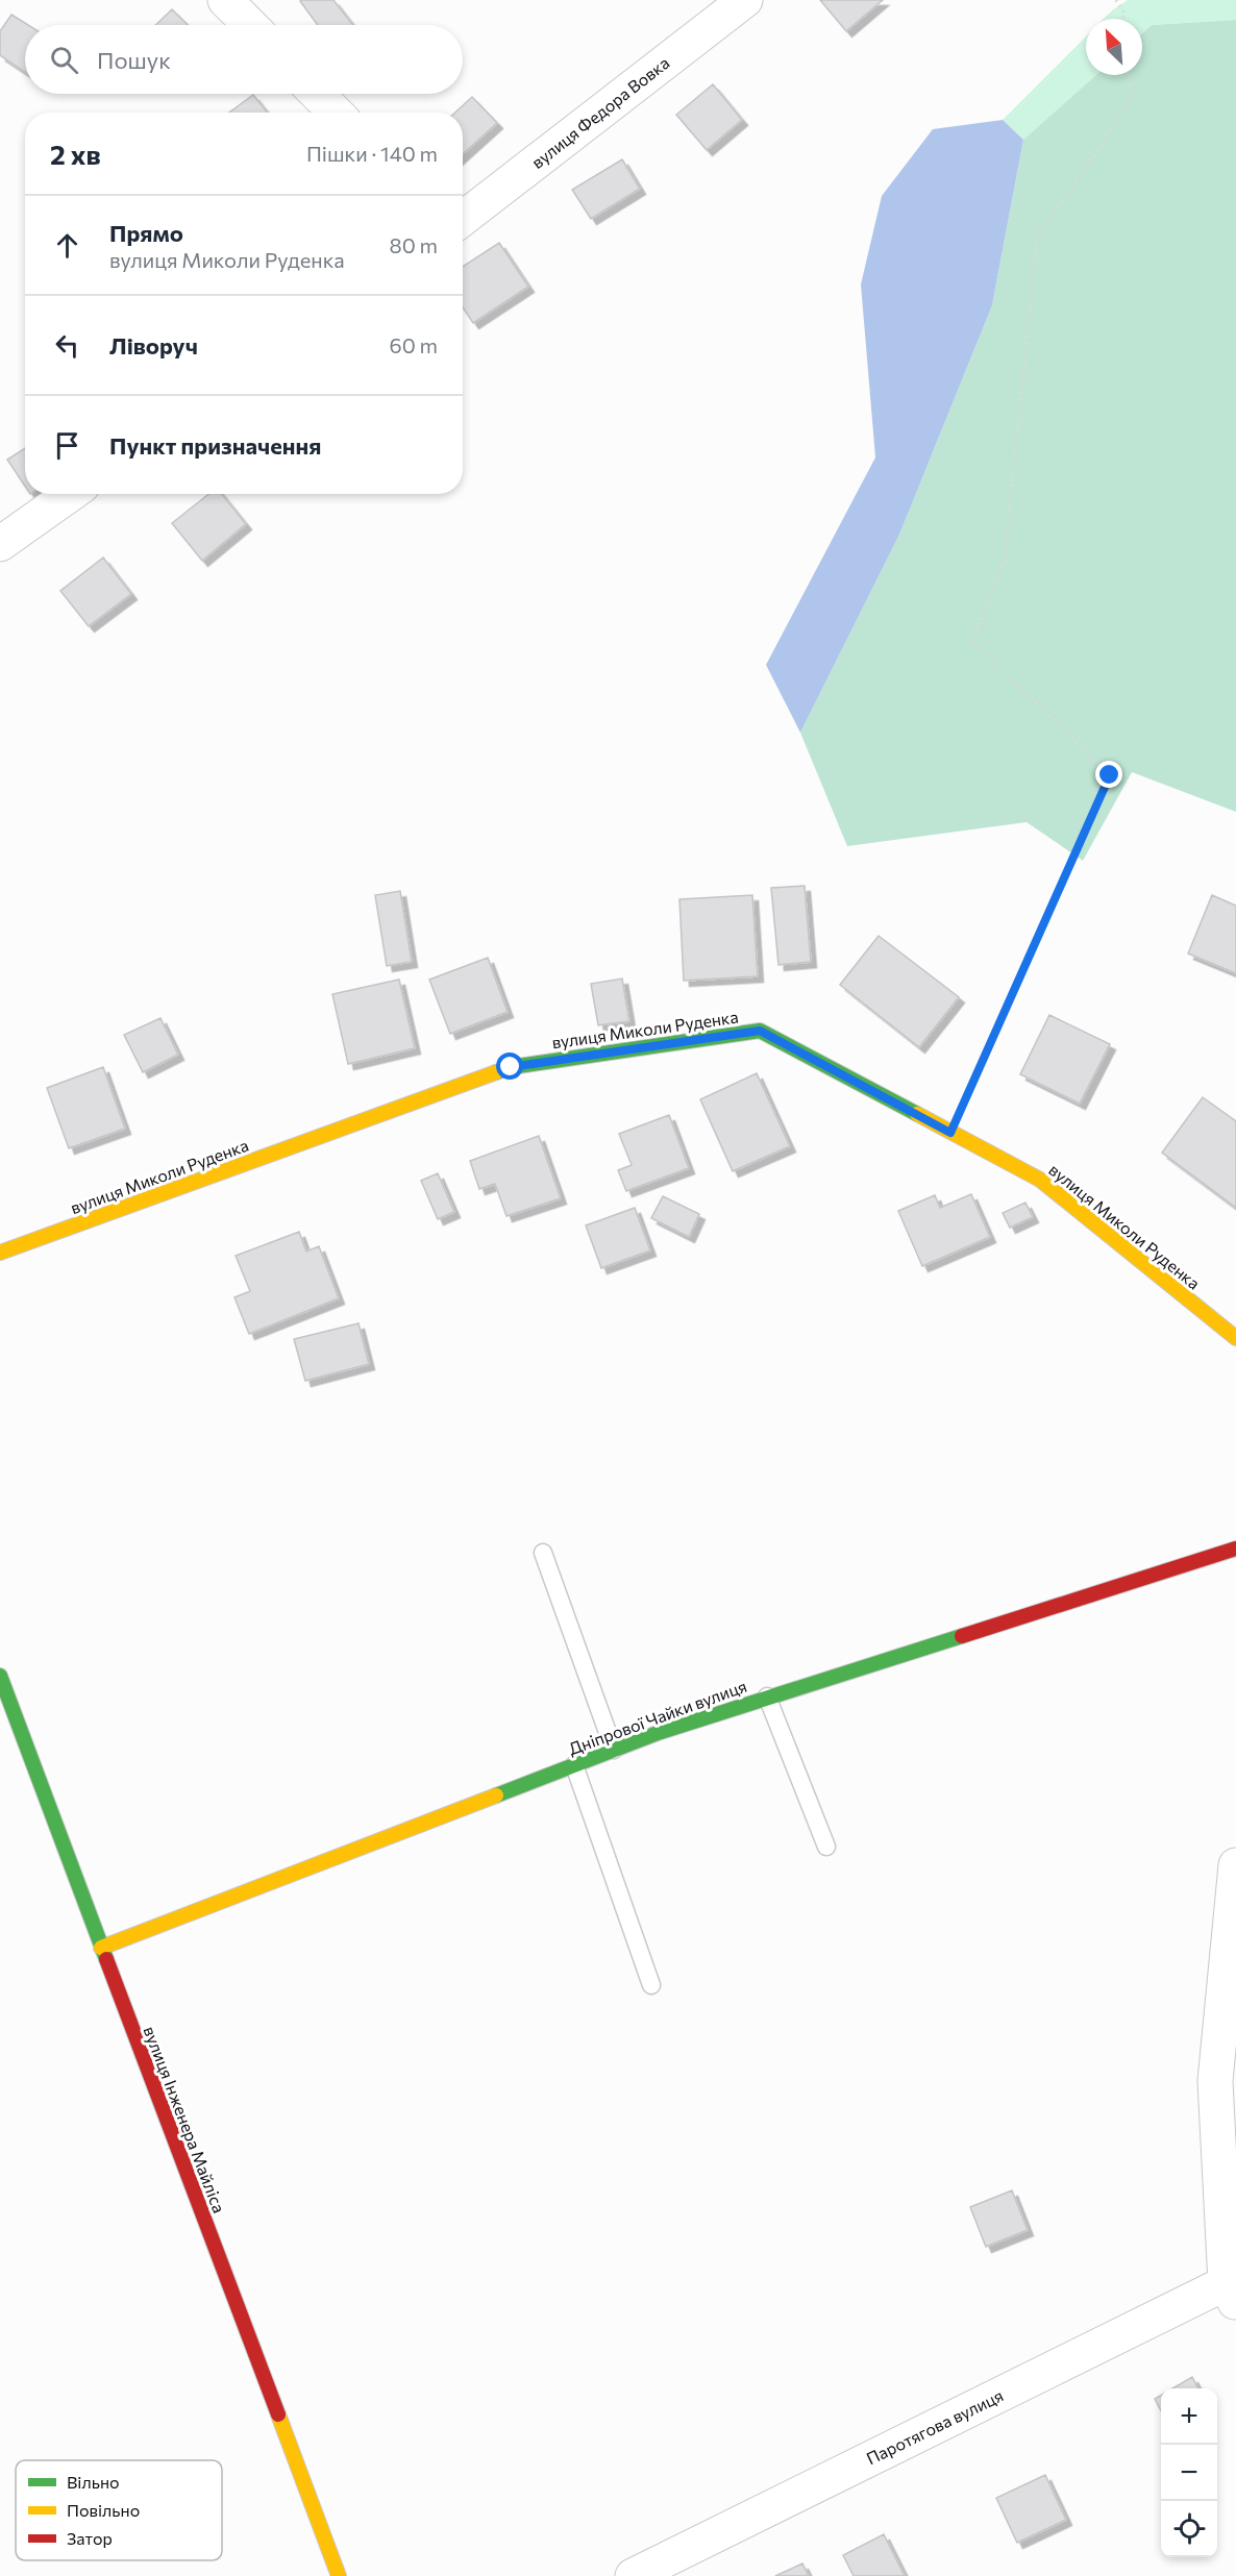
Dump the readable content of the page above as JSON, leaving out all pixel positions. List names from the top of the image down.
{
  "streets": {
    "street": [
      "вулиця Федора Вовка",
      "вулиця Миколи Руденка",
      "Дніпрової Чайки вулиця",
      "вулиця Інженера Майліса",
      "Паротягова вулиця"
    ]
  },
  "crossings": [
    ["Дніпрової Чайки вулиця", "вулиця Інженера Майліса"]
  ],
  "legend": ["Вільно", "Повільно", "Затор"],
  "north": "top left",
  "page": {
    "search": "Пошук",
    "heading": ["2 хв", "Пішки · 140 m"],
    "list": [
      ["Прямо", "вулиця Миколи Руденка", "80 m"],
      ["Ліворуч", "60 m"],
      "Пункт призначення"
    ],
    "map_buttons": ["+", "−"]
  }
}
